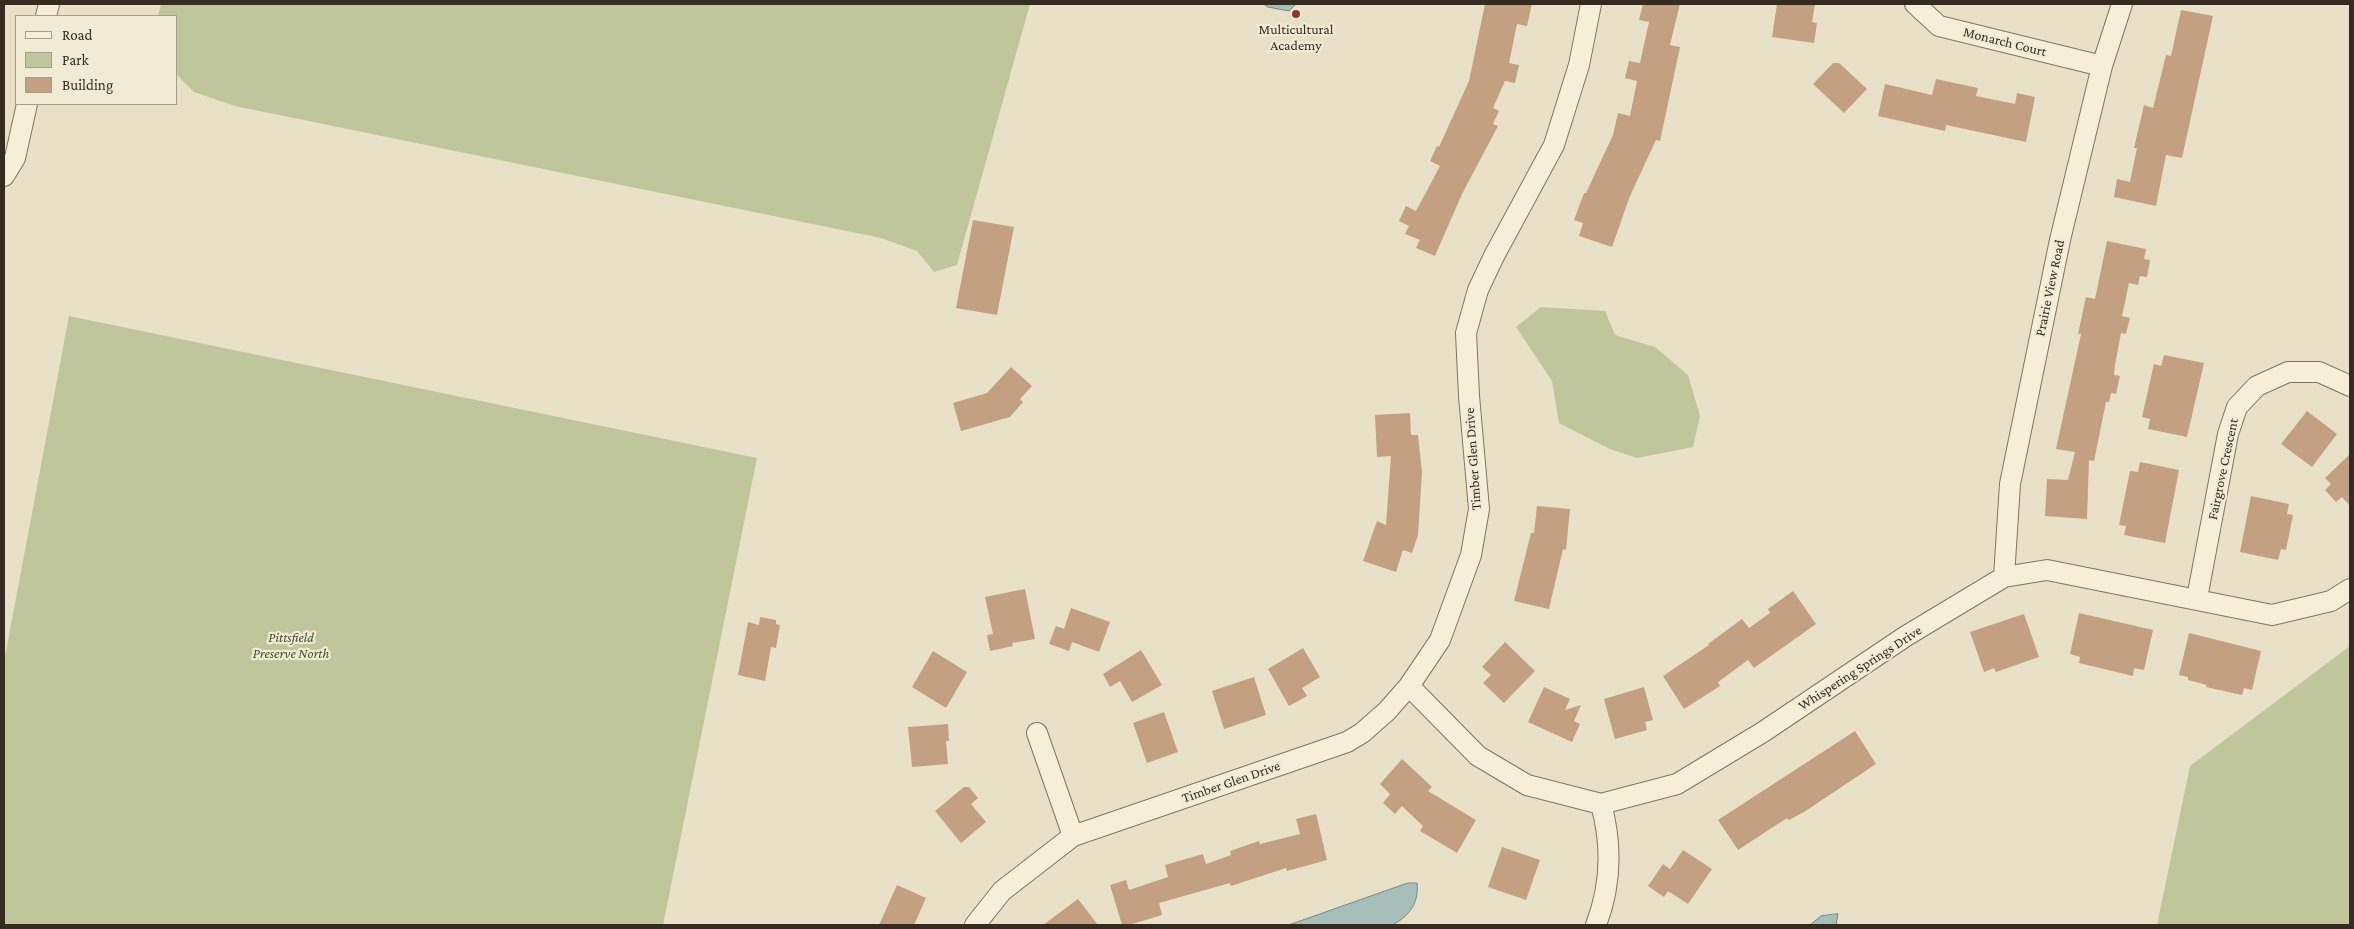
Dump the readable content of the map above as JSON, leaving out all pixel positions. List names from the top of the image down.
{
  "streets": {
    "street": [
      "Monarch Court",
      "Prairie View Road",
      "Timber Glen Drive",
      "Fairgrove Crescent",
      "Whispering Springs Drive"
    ]
  },
  "crossings": [
    ["Monarch Court", "Prairie View Road"],
    ["Prairie View Road", "Whispering Springs Drive"],
    ["Timber Glen Drive", "Whispering Springs Drive"],
    ["Fairgrove Crescent", "Whispering Springs Drive"]
  ],
  "parks": ["Pittsfield Preserve North"],
  "places": ["Multicultural Academy"],
  "legend": ["Road", "Park", "Building"]
}
